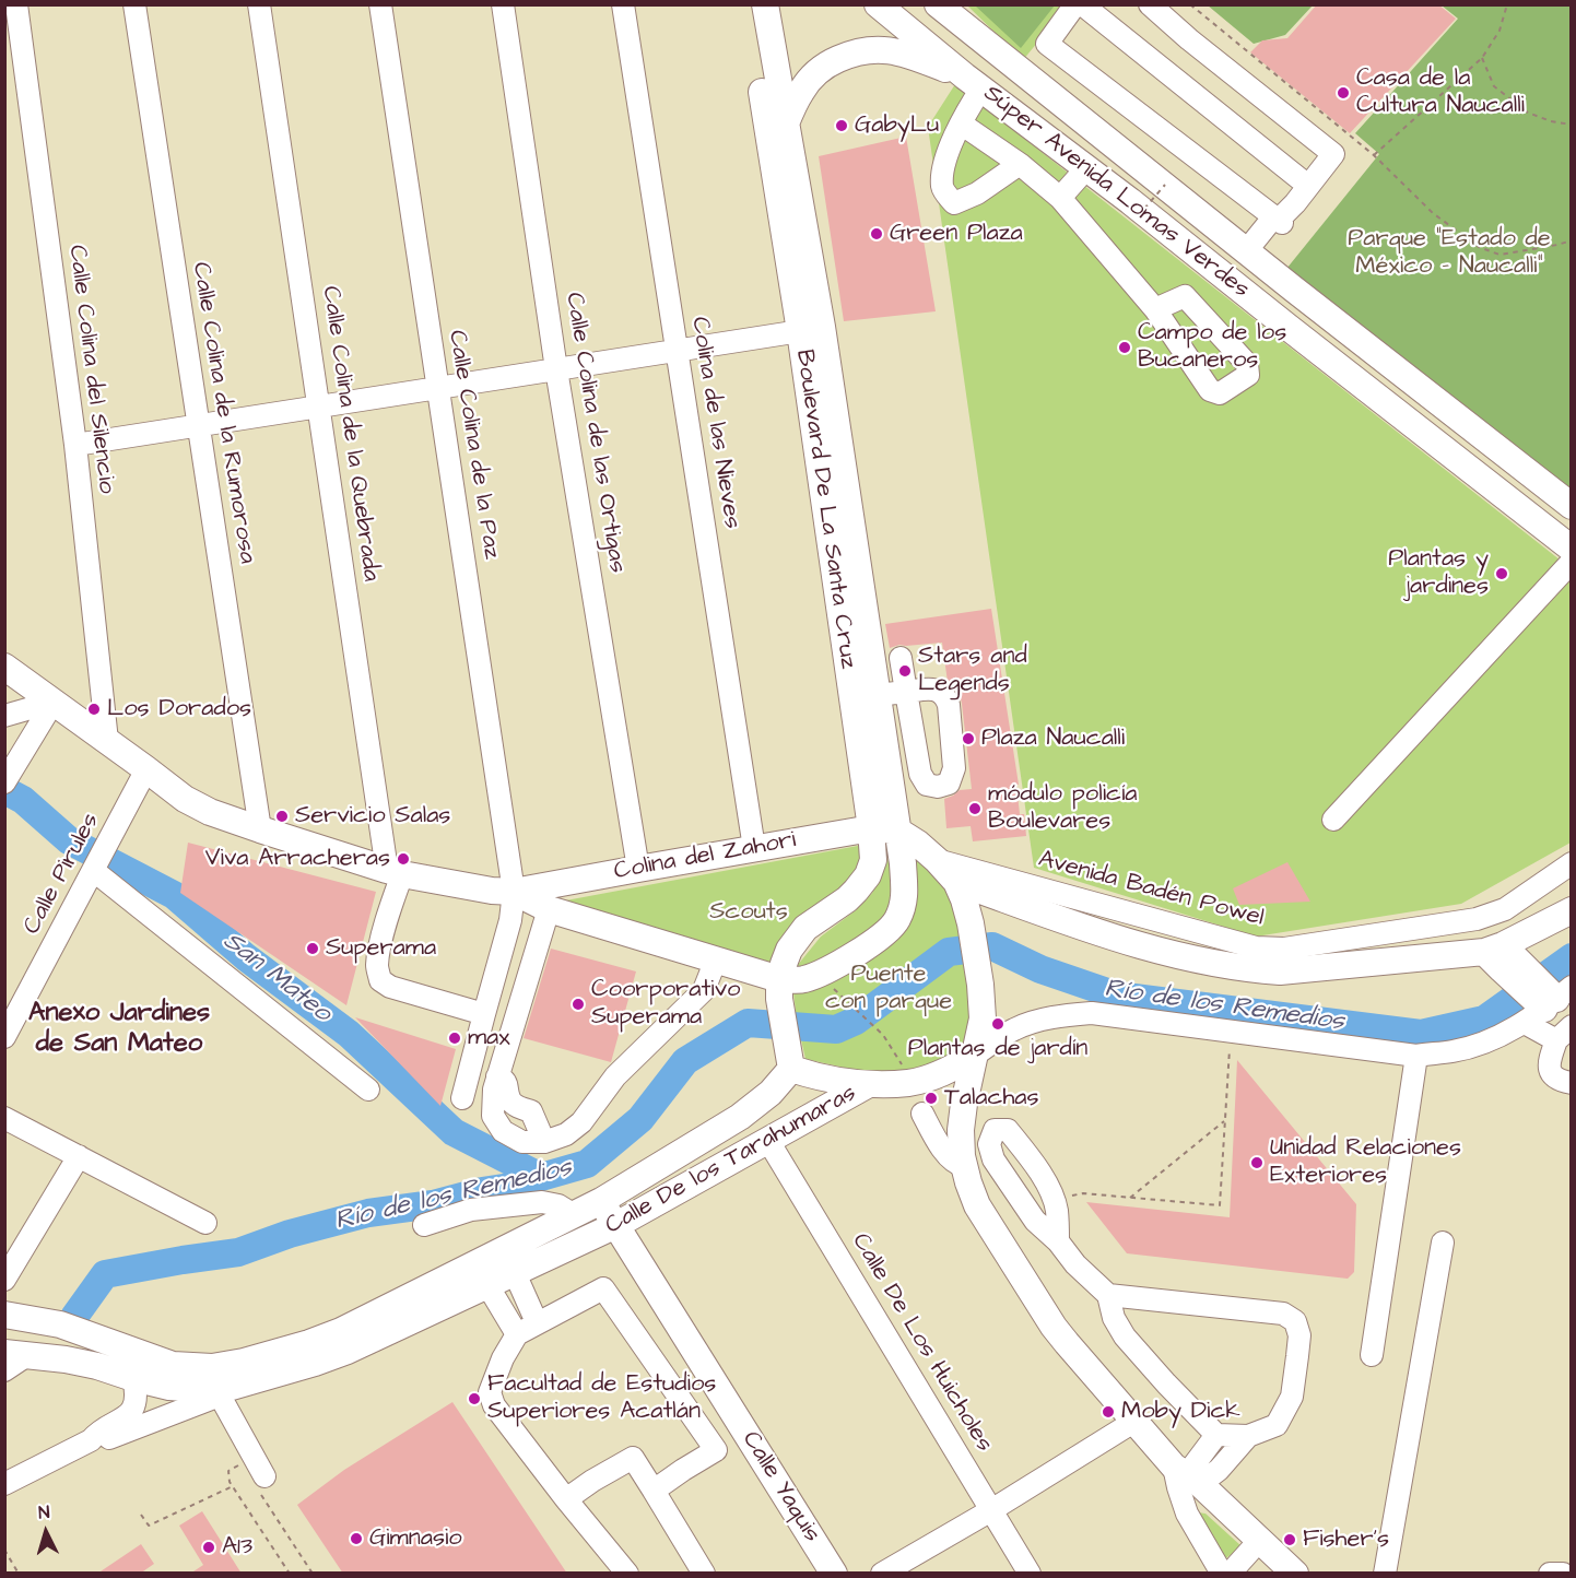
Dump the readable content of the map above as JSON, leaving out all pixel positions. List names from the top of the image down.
{
  "streets": {
    "main road": [
      "Súper Avenida Lomas Verdes",
      "Boulevard De La Santa Cruz",
      "Colina del Zahori",
      "Calle De los Tarahumaras",
      "Calle Yaquis"
    ],
    "street": [
      "Calle Colina del Silencio",
      "Calle Colina de la Rumorosa",
      "Colina de las Nieves",
      "Calle Colina de las Ortigas",
      "Calle Colina de la Quebrada",
      "Calle Colina de la Paz",
      "Calle Pirules",
      "Avenida Badén Powel",
      "Calle De Los Huicholes"
    ]
  },
  "crossings": [
    ["Colina de las Nieves", "Colina del Zahori"],
    ["Calle Colina de las Ortigas", "Colina del Zahori"],
    ["Calle Colina de la Paz", "Colina del Zahori"],
    ["Boulevard De La Santa Cruz", "Colina del Zahori"],
    ["Boulevard De La Santa Cruz", "Calle De los Tarahumaras"],
    ["Calle De los Tarahumaras", "Calle De Los Huicholes"],
    ["Calle De los Tarahumaras", "Calle Yaquis"]
  ],
  "districts": ["Anexo Jardines de San Mateo"],
  "water": ["San Mateo", "Río de los Remedios"],
  "parks": ["Parque \"Estado de México - Naucalli\"", "Scouts", "Puente con parque"],
  "places": [
    "Casa de la Cultura Naucalli",
    "GabyLu",
    "Green Plaza",
    "Campo de los Bucaneros",
    "Plantas y jardines",
    "Stars and Legends",
    "Los Dorados",
    "Plaza Naucalli",
    "módulo policía Boulevares",
    "Servicio Salas",
    "Viva Arracheras",
    "Superama",
    "Coorporativo Superama",
    "Plantas de jardín",
    "max",
    "Talachas",
    "Unidad Relaciones Exteriores",
    "Facultad de Estudios Superiores Acatlán",
    "Moby Dick",
    "Gimnasio",
    "Fisher's",
    "A13"
  ],
  "north": "top"
}
